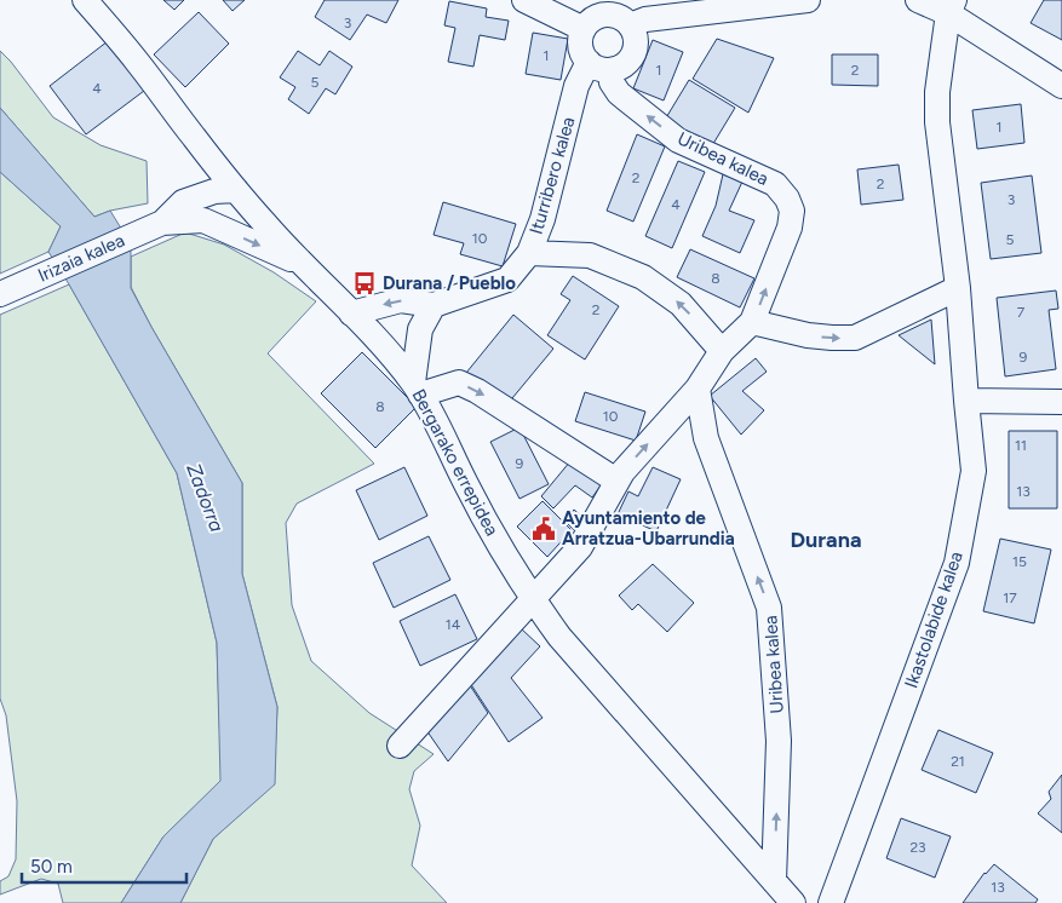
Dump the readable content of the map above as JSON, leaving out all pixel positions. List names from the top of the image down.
{
  "streets": {
    "street": [
      "Uribea kalea",
      "Iturribero kalea",
      "Irizaia kalea",
      "Bergarako errepidea",
      "Ikastolabide kalea"
    ]
  },
  "crossings": [
    ["Uribea kalea", "Iturribero kalea"],
    ["Uribea kalea", "Bergarako errepidea"],
    ["Iturribero kalea", "Bergarako errepidea"],
    ["Irizaia kalea", "Bergarako errepidea"]
  ],
  "one_way": ["Uribea kalea"],
  "districts": ["Durana"],
  "water": ["Zadorra"],
  "places": {
    "bus stop": ["Durana / Pueblo"],
    "public building": ["Ayuntamiento de Arratzua-Ubarrundia"]
  },
  "house_numbers": [
    "3",
    "1",
    "1",
    "2",
    "5",
    "4",
    "1",
    "2",
    "2",
    "3",
    "4",
    "10",
    "5",
    "8",
    "2",
    "7",
    "9",
    "8",
    "10",
    "11",
    "9",
    "13",
    "15",
    "17",
    "14",
    "21",
    "23",
    "13"
  ],
  "scale_bar": "50 m"
}
